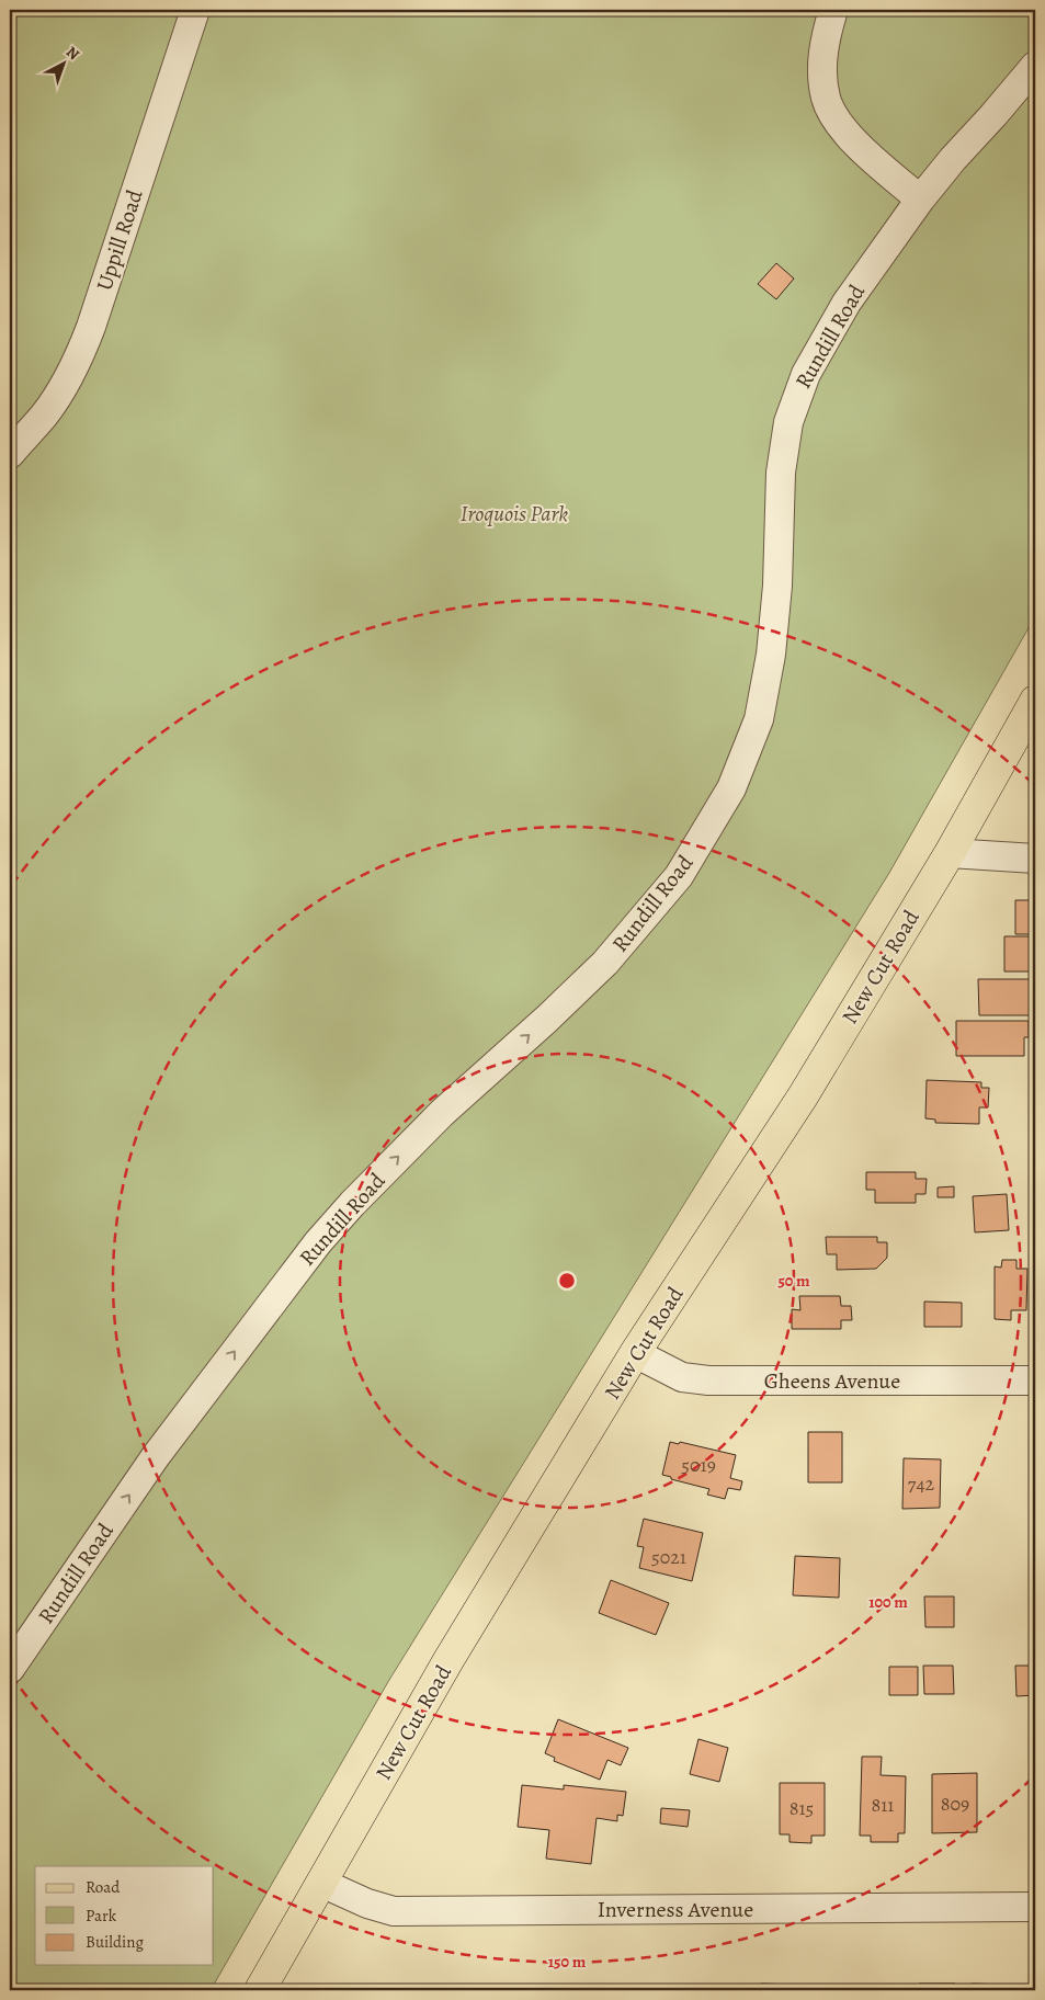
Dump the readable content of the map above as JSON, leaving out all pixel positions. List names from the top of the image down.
{
  "streets": {
    "main road": ["New Cut Road"],
    "street": [
      "Uppill Road",
      "Rundill Road",
      "Gheens Avenue",
      "Inverness Avenue"
    ]
  },
  "crossings": [
    ["New Cut Road", "Gheens Avenue"],
    ["New Cut Road", "Inverness Avenue"]
  ],
  "one_way": ["Rundill Road"],
  "parks": ["Iroquois Park"],
  "house_numbers": [
    "5019",
    "742",
    "5021",
    "809",
    "811",
    "815"
  ],
  "legend": ["Road", "Park", "Building"],
  "north": "top right",
  "rings": ["50 m", "100 m", "150 m"]
}
